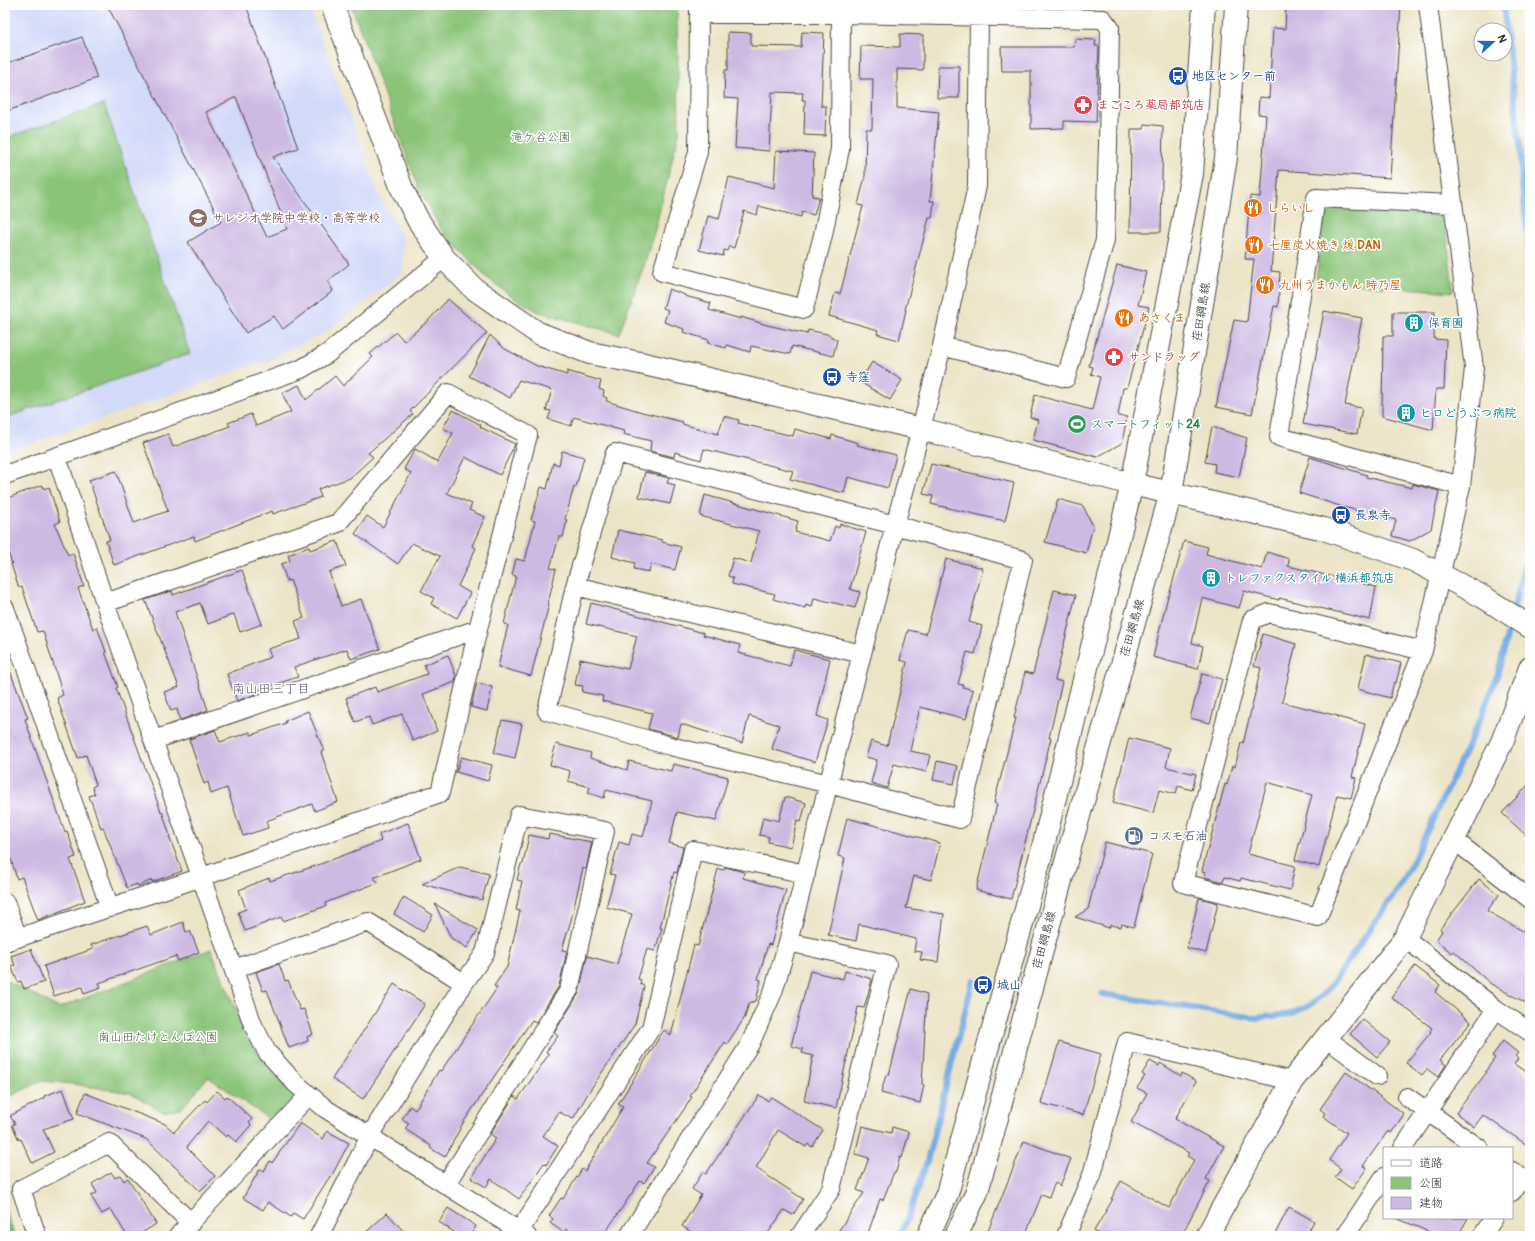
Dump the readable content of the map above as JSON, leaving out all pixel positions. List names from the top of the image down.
{
  "streets": {
    "main road": ["荏田綱島線"]
  },
  "districts": ["南山田三丁目"],
  "parks": ["滝ケ谷公園", "南山田たけとんぼ公園"],
  "places": {
    "bus stop": [
      "地区センター前",
      "寺窪",
      "長泉寺",
      "城山"
    ],
    "pharmacy": ["まごころ薬局都筑店", "サンドラッグ"],
    "restaurant": [
      "しらいし",
      "七厘炭火焼き 煖 DAN",
      "九州うまかもん 時乃屋",
      "あさくま"
    ],
    "school or university": ["サレジオ学院中学校・高等学校"],
    "building": ["保育園", "ヒロどうぶつ病院", "トレファクスタイル 横浜都筑店"],
    "sports": ["スマートフィット24"],
    "fuel station": ["コスモ石油"]
  },
  "legend": ["道路", "公園", "建物"],
  "north": "right"
}
